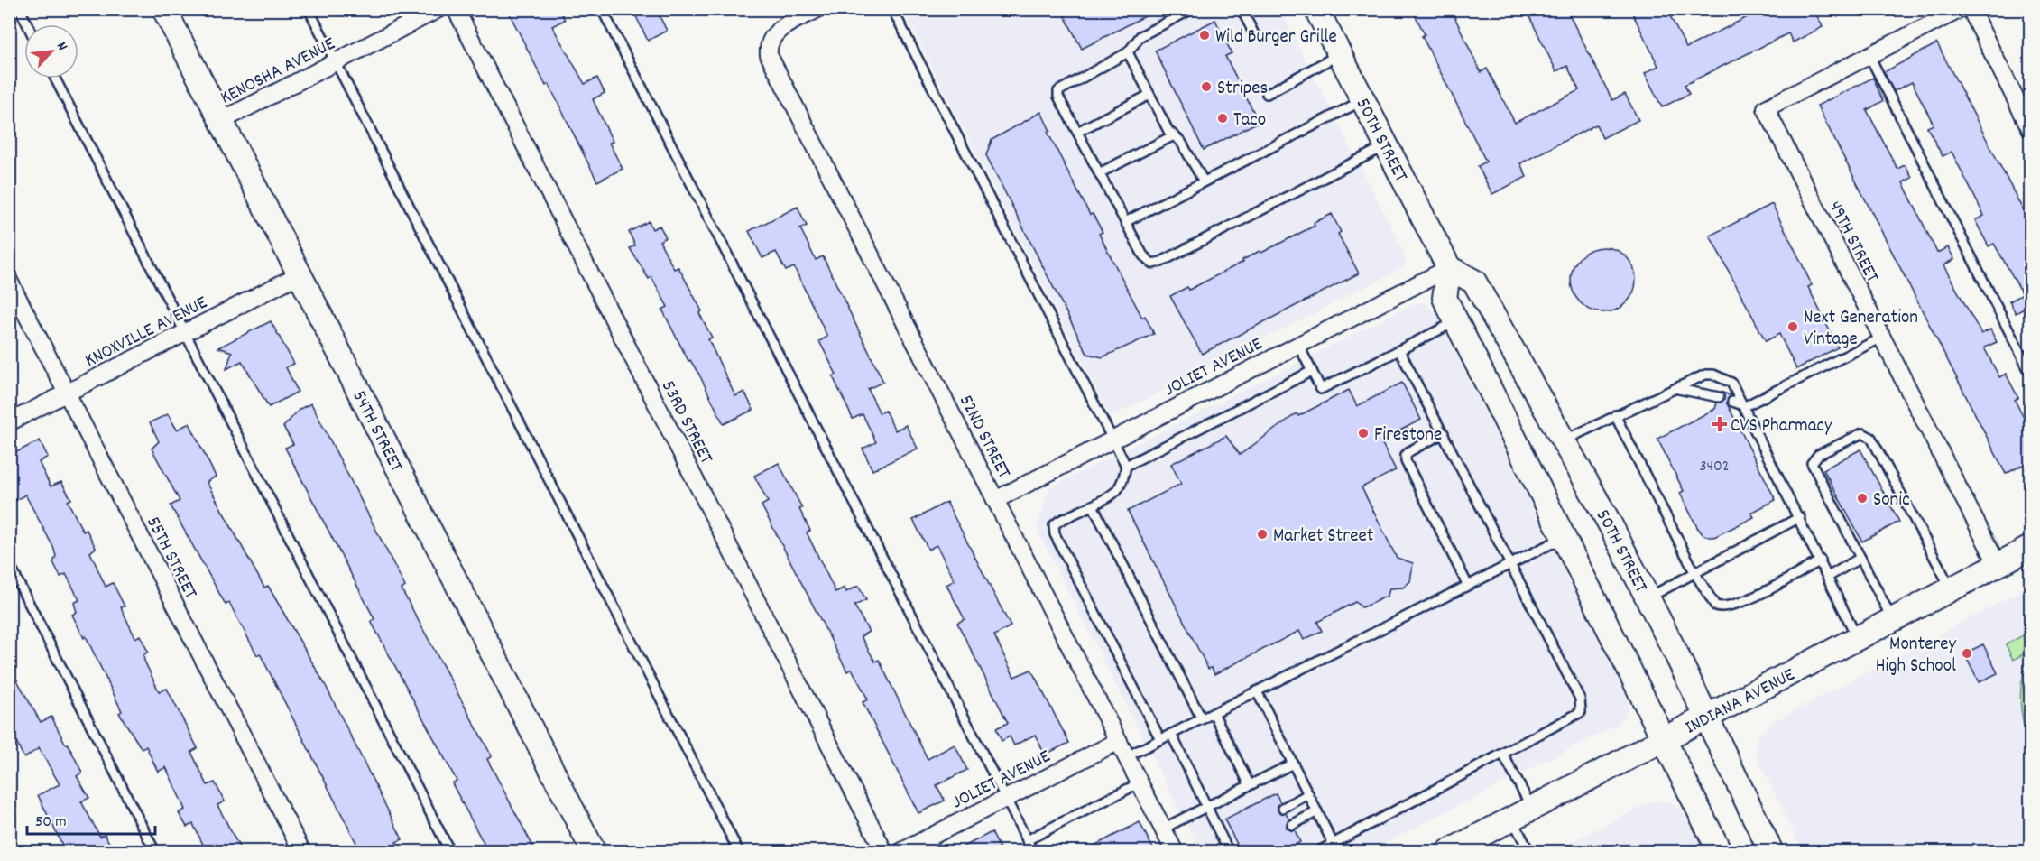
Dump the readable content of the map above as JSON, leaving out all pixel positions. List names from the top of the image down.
{
  "streets": {
    "main road": ["50TH STREET", "54TH STREET", "INDIANA AVENUE"],
    "street": [
      "KENOSHA AVENUE",
      "49TH STREET",
      "KNOXVILLE AVENUE",
      "JOLIET AVENUE",
      "53RD STREET",
      "52ND STREET",
      "55TH STREET"
    ]
  },
  "crossings": [
    ["KENOSHA AVENUE", "54TH STREET"],
    ["50TH STREET", "JOLIET AVENUE"],
    ["50TH STREET", "INDIANA AVENUE"],
    ["49TH STREET", "INDIANA AVENUE"],
    ["KNOXVILLE AVENUE", "54TH STREET"],
    ["KNOXVILLE AVENUE", "55TH STREET"],
    ["JOLIET AVENUE", "52ND STREET"]
  ],
  "places": {
    "other": [
      "Wild Burger Grille",
      "Stripes",
      "Taco",
      "Next Generation Vintage",
      "Firestone",
      "Sonic",
      "Market Street",
      "Monterey High School"
    ],
    "health": ["CVS Pharmacy"]
  },
  "house_numbers": ["3402"],
  "scale_bar": "50 m",
  "north": "top right"
}
